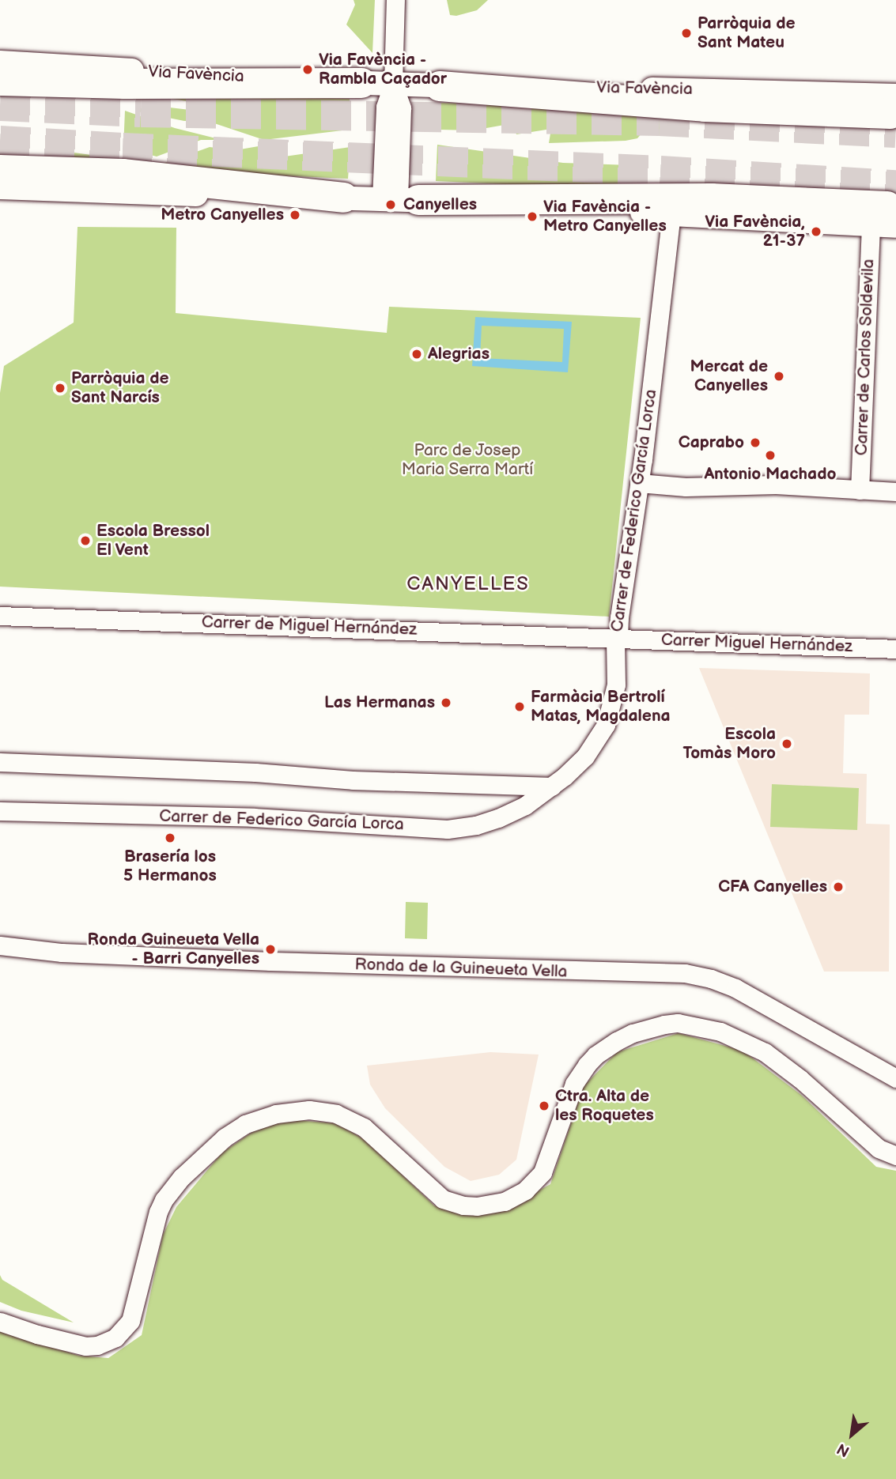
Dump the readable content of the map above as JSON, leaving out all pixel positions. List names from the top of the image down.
{
  "streets": {
    "street": [
      "Via Favència",
      "Carrer de Carlos Soldevila",
      "Carrer de Federico García Lorca",
      "Carrer de Miguel Hernández",
      "Carrer Miguel Hernández",
      "Ronda de la Guineueta Vella"
    ]
  },
  "crossings": [
    ["Carrer de Federico García Lorca", "Carrer de Miguel Hernández"],
    ["Carrer de Federico García Lorca", "Carrer Miguel Hernández"],
    ["Carrer de Miguel Hernández", "Carrer Miguel Hernández"]
  ],
  "districts": ["CANYELLES"],
  "parks": ["Parc de Josep Maria Serra Martí"],
  "places": [
    "Parròquia de Sant Mateu",
    "Via Favència - Rambla Caçador",
    "Canyelles",
    "Metro Canyelles",
    "Via Favència - Metro Canyelles",
    "Via Favència, 21-37",
    "Alegrias",
    "Mercat de Canyelles",
    "Parròquia de Sant Narcís",
    "Caprabo",
    "Antonio Machado",
    "Escola Bressol El Vent",
    "Las Hermanas",
    "Farmàcia Bertrolí Matas, Magdalena",
    "Escola Tomàs Moro",
    "Brasería los 5 Hermanos",
    "CFA Canyelles",
    "Ronda Guineueta Vella - Barri Canyelles",
    "Ctra. Alta de les Roquetes"
  ],
  "north": "bottom left"
}
